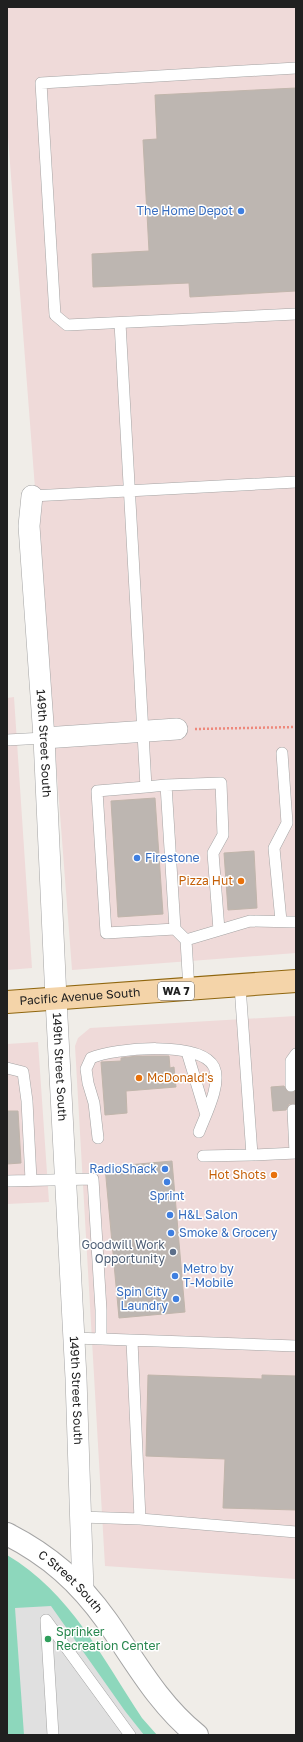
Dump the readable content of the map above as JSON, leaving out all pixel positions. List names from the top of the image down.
{
  "streets": {
    "main road": ["WA 7", "Pacific Avenue South"],
    "street": ["149th Street South", "C Street South"]
  },
  "crossings": [
    ["149th Street South", "Pacific Avenue South"],
    ["149th Street South", "C Street South"]
  ],
  "places": [
    "The Home Depot",
    "Firestone",
    "Pizza Hut",
    "McDonald's",
    "RadioShack",
    "Hot Shots",
    "Sprint",
    "H&L Salon",
    "Smoke & Grocery",
    "Goodwill Work Opportunity",
    "Metro by T-Mobile",
    "Spin City Laundry",
    "Sprinker Recreation Center"
  ]
}
